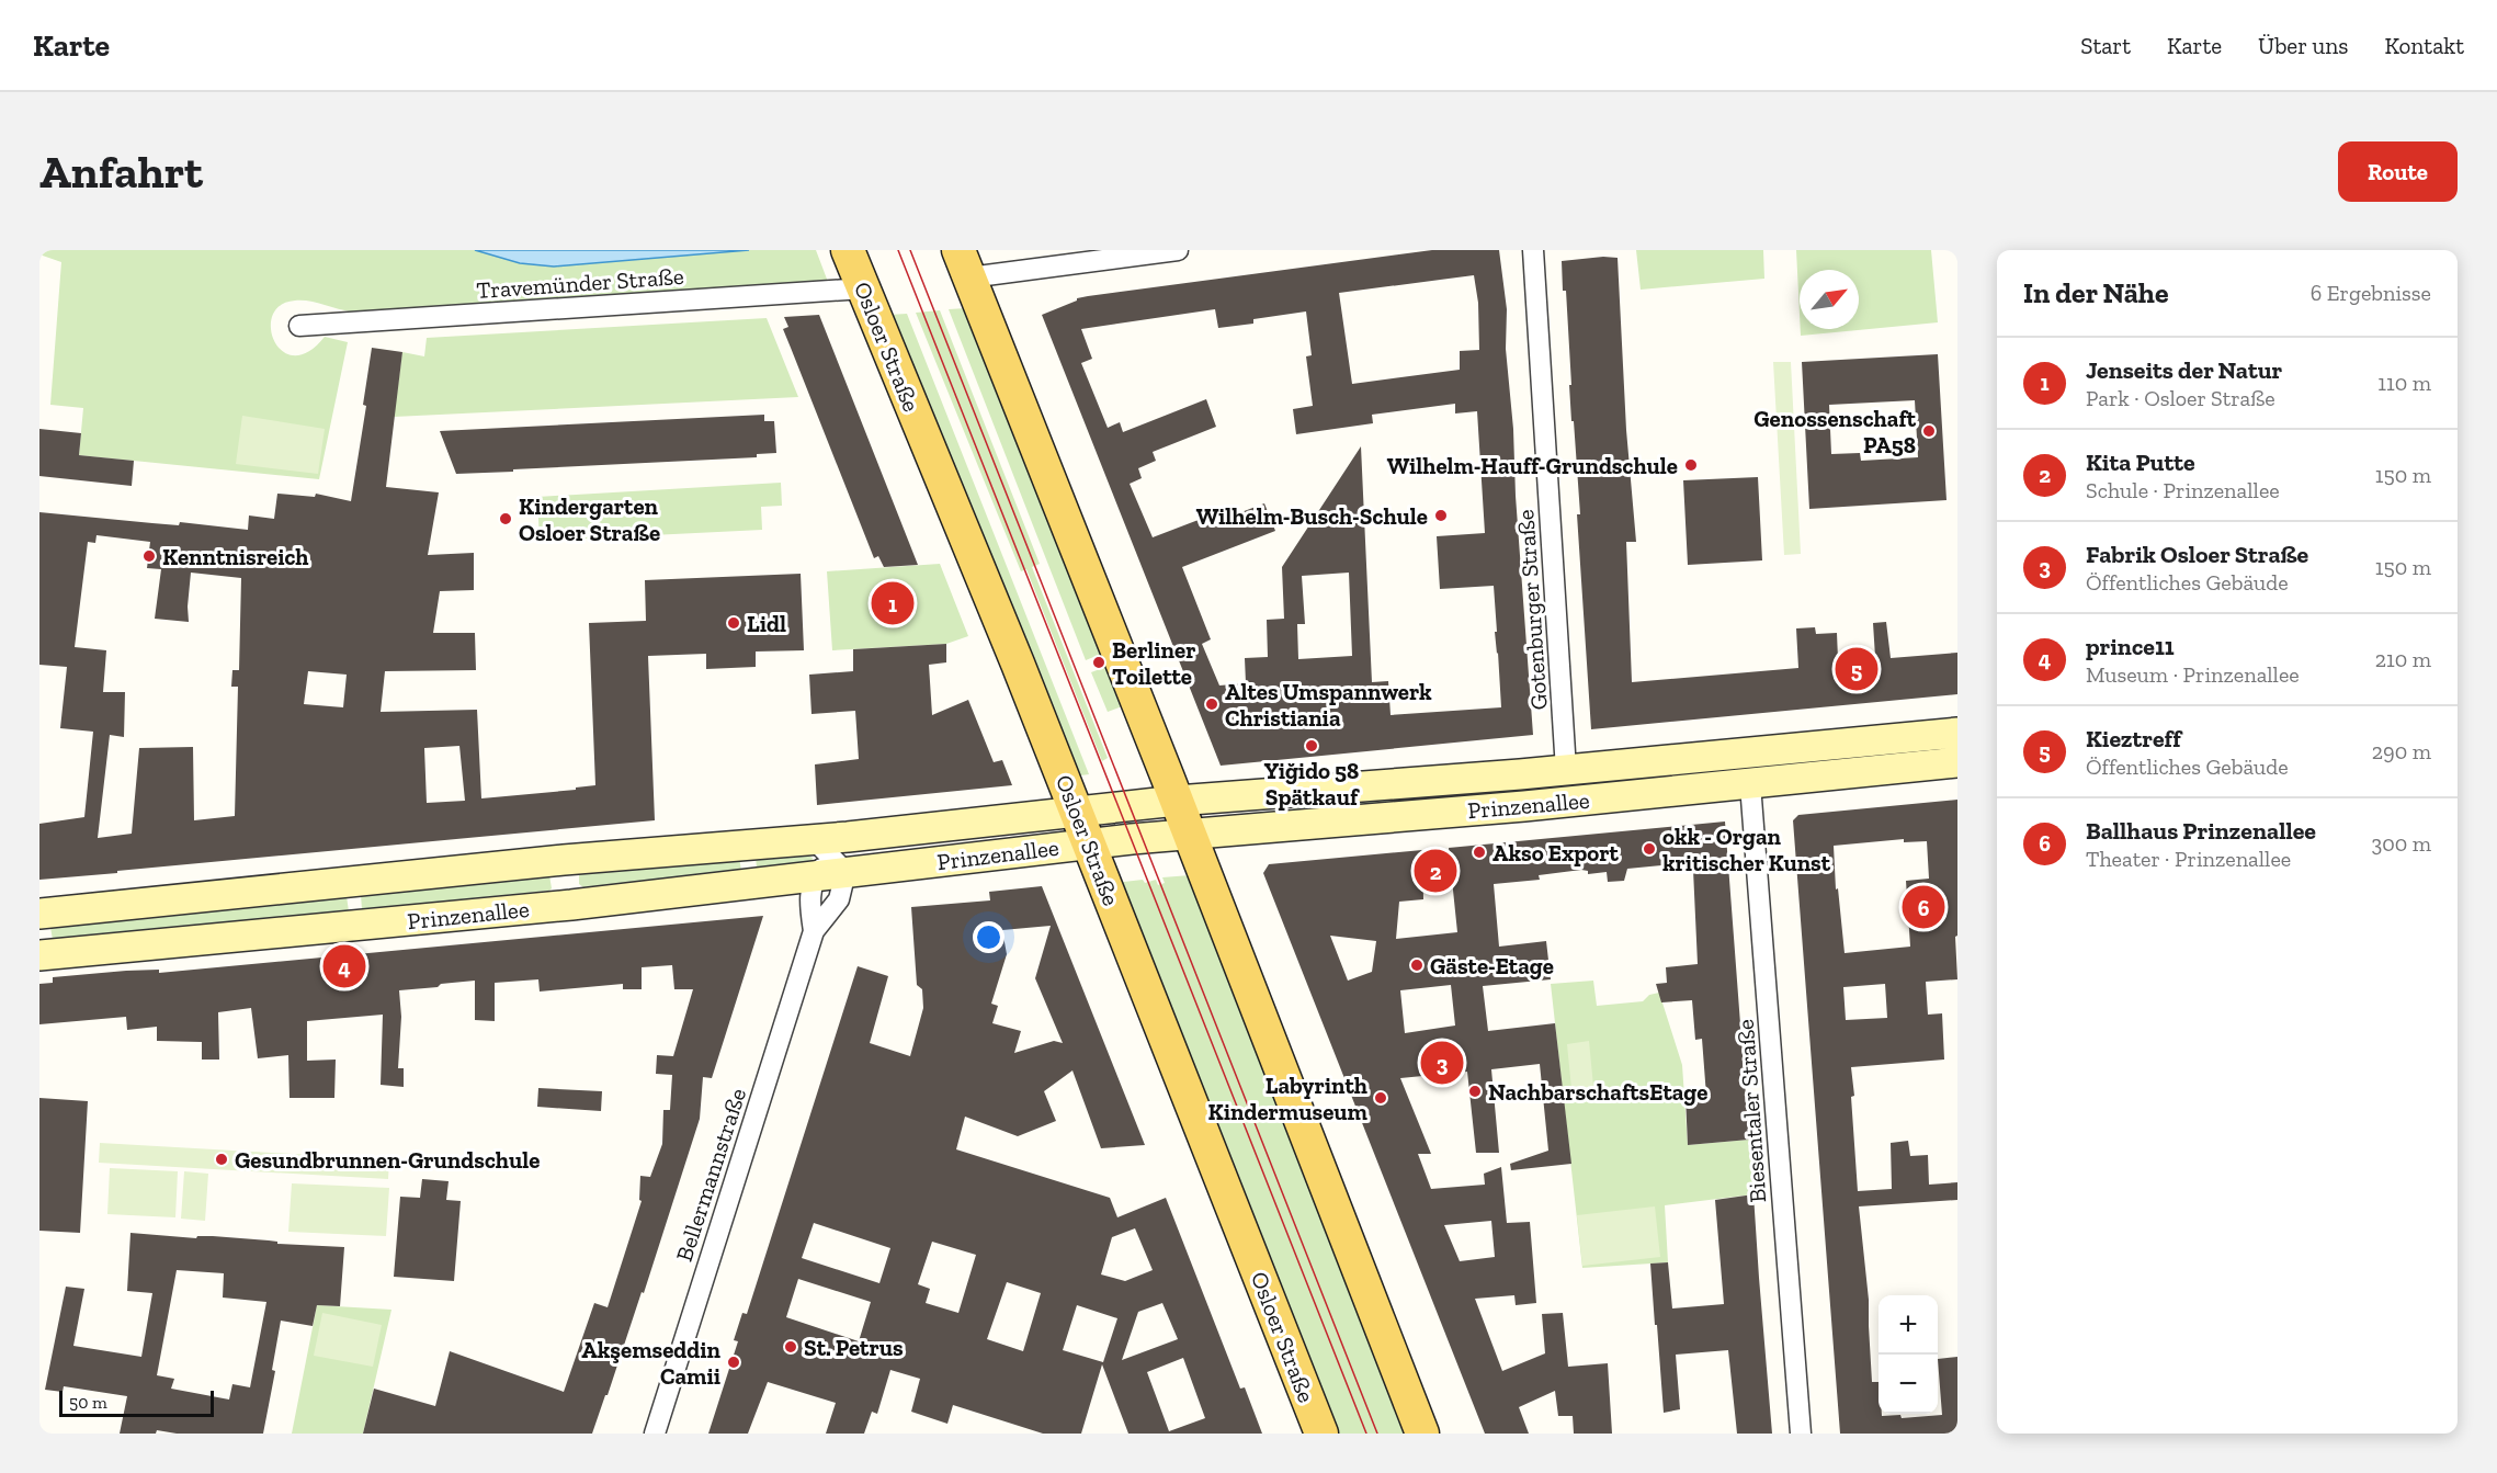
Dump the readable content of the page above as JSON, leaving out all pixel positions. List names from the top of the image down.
{
  "streets": {
    "main road": ["Osloer Straße", "Prinzenallee"],
    "street": [
      "Travemünder Straße",
      "Gotenburger Straße",
      "Biesentaler Straße",
      "Bellermannstraße"
    ]
  },
  "crossings": [
    ["Travemünder Straße", "Osloer Straße"],
    ["Osloer Straße", "Prinzenallee"],
    ["Gotenburger Straße", "Prinzenallee"],
    ["Prinzenallee", "Biesentaler Straße"],
    ["Prinzenallee", "Bellermannstraße"]
  ],
  "places": [
    "Genossenschaft PA58",
    "Wilhelm-Hauff-Grundschule",
    "Wilhelm-Busch-Schule",
    "Kindergarten Osloer Straße",
    "Kenntnisreich",
    "Lidl",
    "Berliner Toilette",
    "Altes Umspannwerk Christiania",
    "Yiğido 58 Spätkauf",
    "okk - Organ kritischer Kunst",
    "Akso Export",
    "Gäste-Etage",
    "NachbarschaftsEtage",
    "Labyrinth Kindermuseum",
    "Gesundbrunnen-Grundschule",
    "St. Petrus",
    "Akşemseddin Camii"
  ],
  "scale_bar": "50 m",
  "north": "top right",
  "page": {
    "header": "Karte",
    "nav": [
      "Start",
      "Karte",
      "Über uns",
      "Kontakt"
    ],
    "buttons": "Route",
    "title": "Anfahrt",
    "heading": ["In der Nähe", "6 Ergebnisse"],
    "list": [
      {
        "mark": "1",
        "name": "Jenseits der Natur",
        "note": "Park · Osloer Straße",
        "value": "110 m"
      },
      {
        "mark": "2",
        "name": "Kita Putte",
        "note": "Schule · Prinzenallee",
        "value": "150 m"
      },
      {
        "mark": "3",
        "name": "Fabrik Osloer Straße",
        "note": "Öffentliches Gebäude",
        "value": "150 m"
      },
      {
        "mark": "4",
        "name": "prince11",
        "note": "Museum · Prinzenallee",
        "value": "210 m"
      },
      {
        "mark": "5",
        "name": "Kieztreff",
        "note": "Öffentliches Gebäude",
        "value": "290 m"
      },
      {
        "mark": "6",
        "name": "Ballhaus Prinzenallee",
        "note": "Theater · Prinzenallee",
        "value": "300 m"
      }
    ],
    "pins": [
      "1",
      "5",
      "2",
      "6",
      "4",
      "3"
    ],
    "map_buttons": ["+", "−"],
    "scale": "50 m"
  }
}
